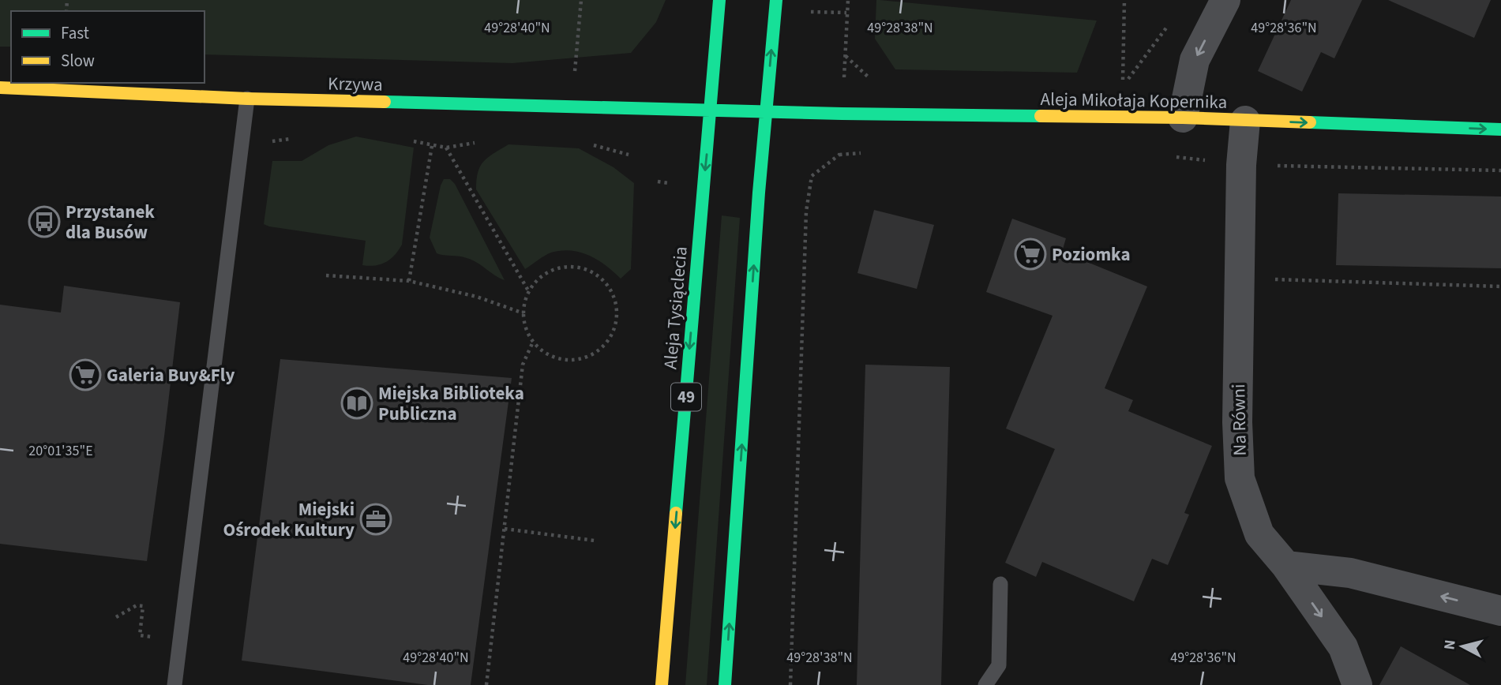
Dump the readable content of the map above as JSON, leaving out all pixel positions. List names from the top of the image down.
{
  "streets": {
    "street": [
      "Krzywa",
      "Aleja Mikołaja Kopernika",
      "Aleja Tysiąclecia",
      "49",
      "Na Równi"
    ]
  },
  "crossings": [
    ["Krzywa", "Aleja Mikołaja Kopernika"],
    ["Krzywa", "Aleja Tysiąclecia"],
    ["Aleja Mikołaja Kopernika", "Na Równi"]
  ],
  "places": {
    "bus stop": ["Przystanek dla Busów"],
    "supermarket": ["Poziomka", "Galeria Buy&Fly"],
    "library": ["Miejska Biblioteka Publiczna"],
    "office": ["Miejski Ośrodek Kultury"]
  },
  "legend": ["Fast", "Slow"],
  "north": "left",
  "coordinates": [
    "49°28'40\"N",
    "49°28'38\"N",
    "49°28'36\"N",
    "20°01'35\"E"
  ]
}
